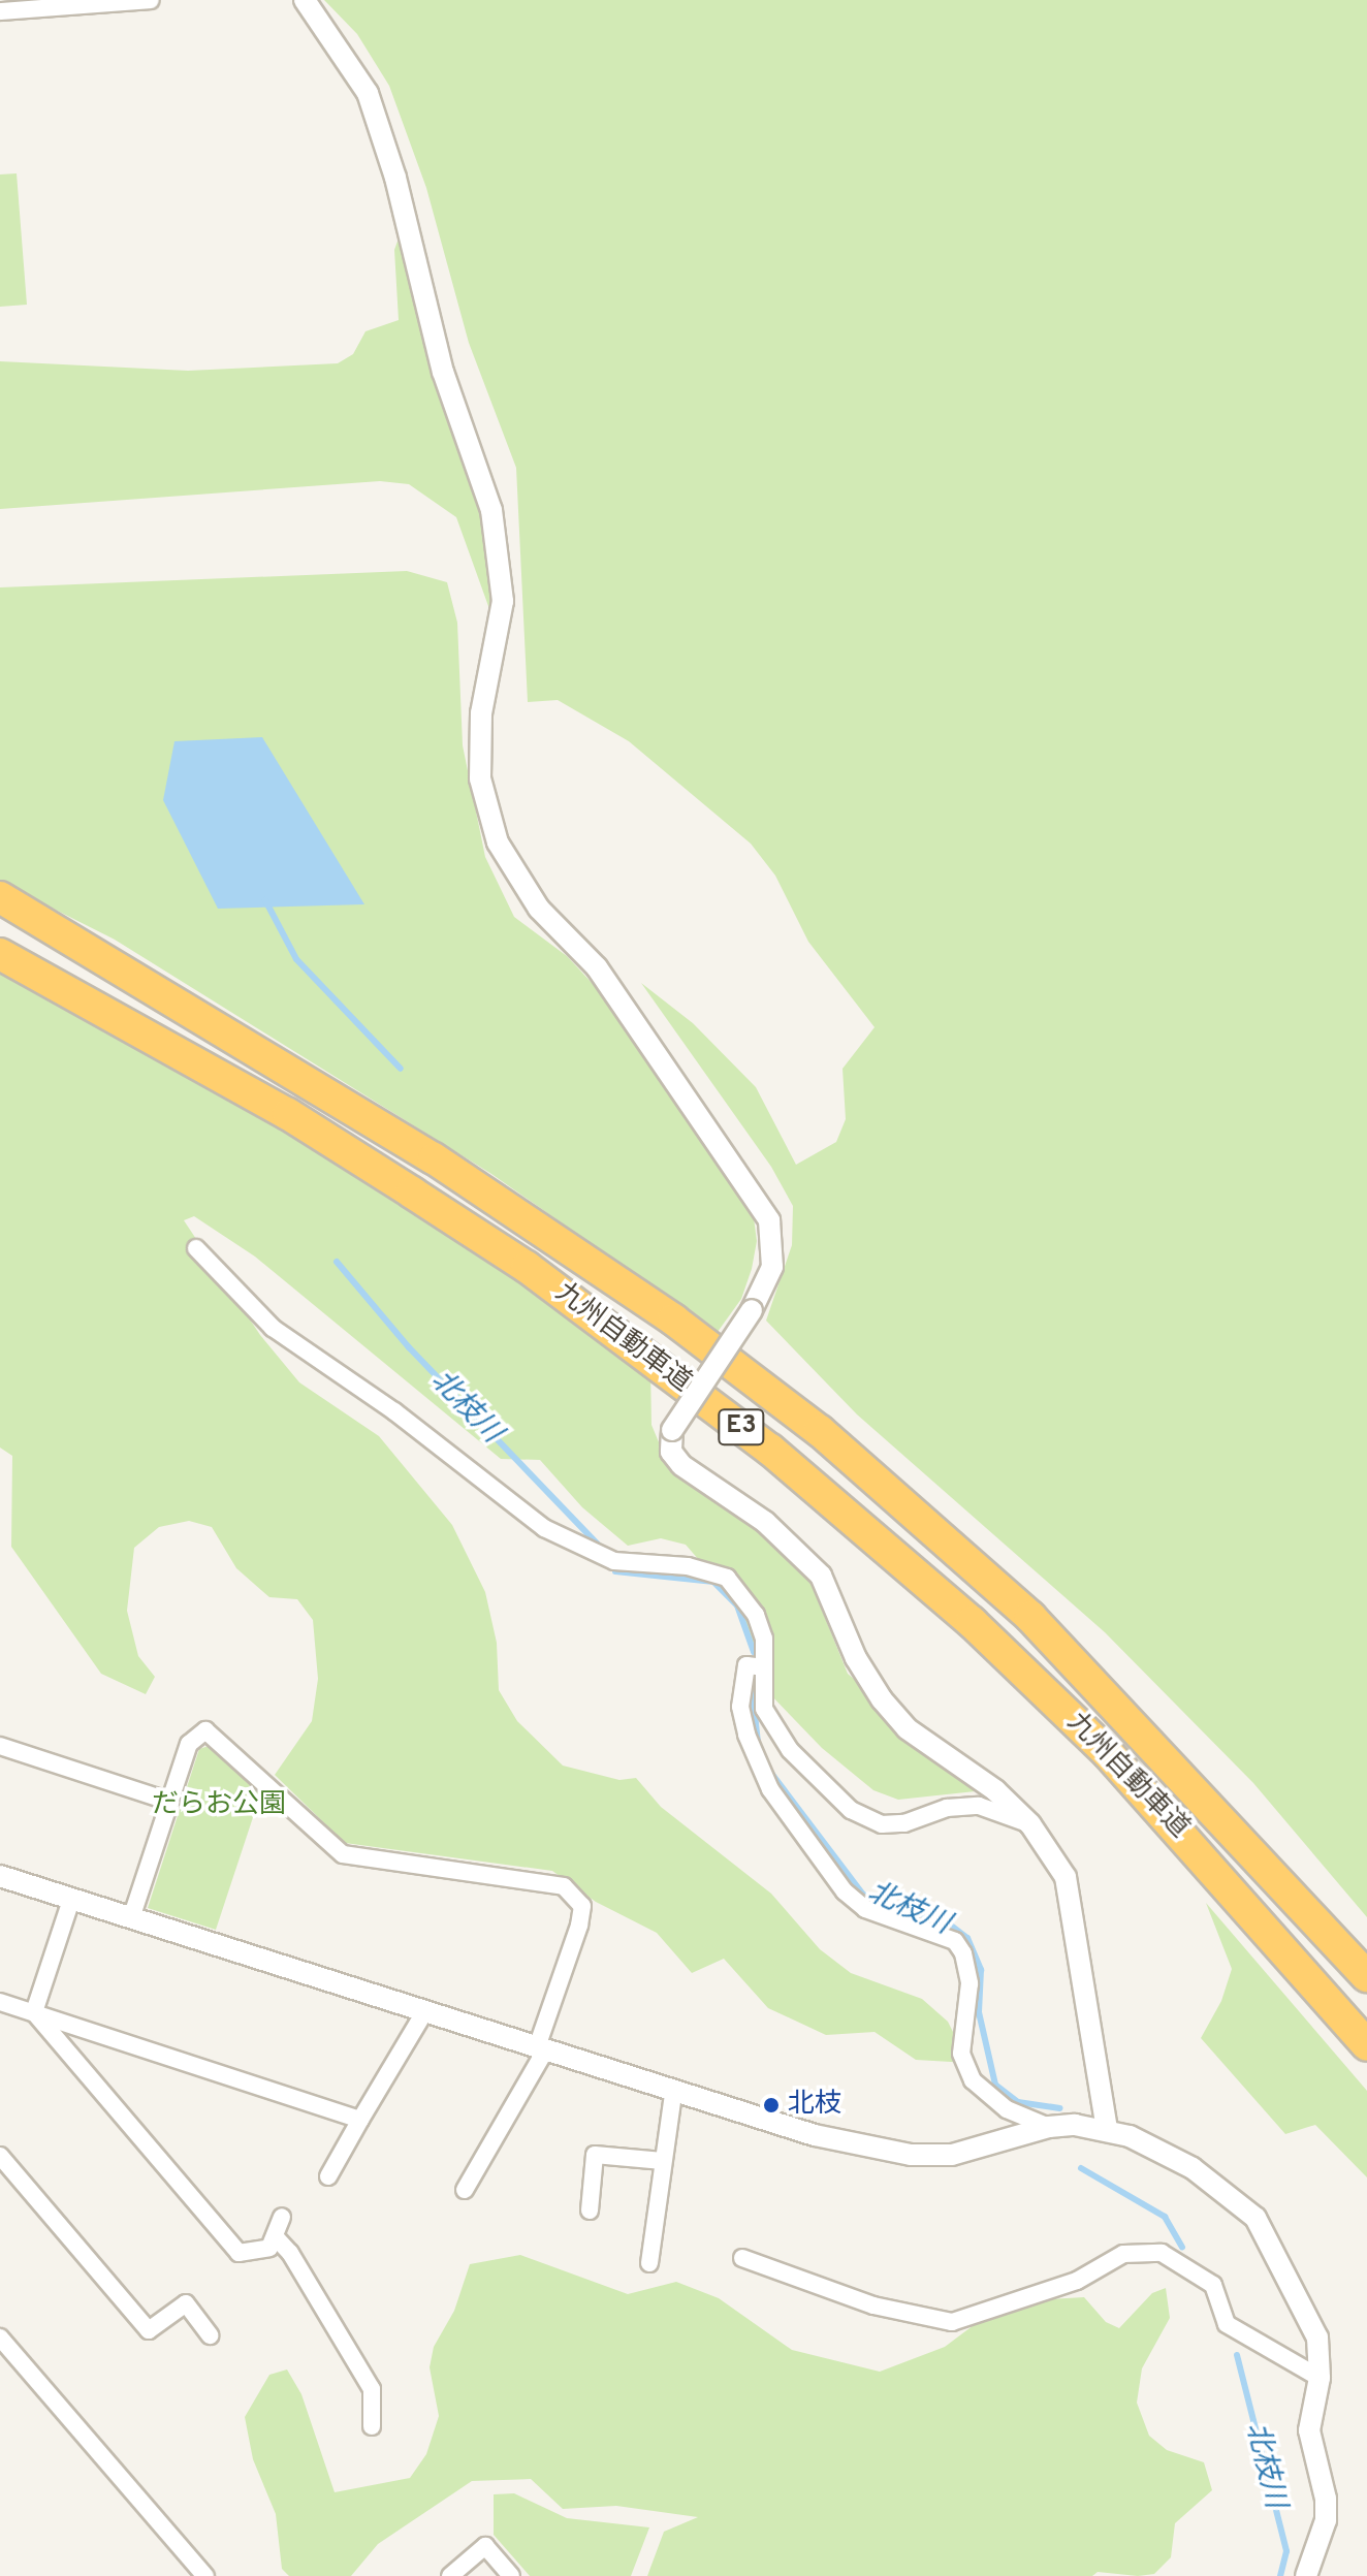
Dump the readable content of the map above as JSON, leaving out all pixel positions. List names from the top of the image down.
{
  "streets": {
    "highway": ["九州自動車道", "E3"]
  },
  "water": ["北枝川"],
  "parks": ["だらお公園"],
  "places": ["北枝"]
}
